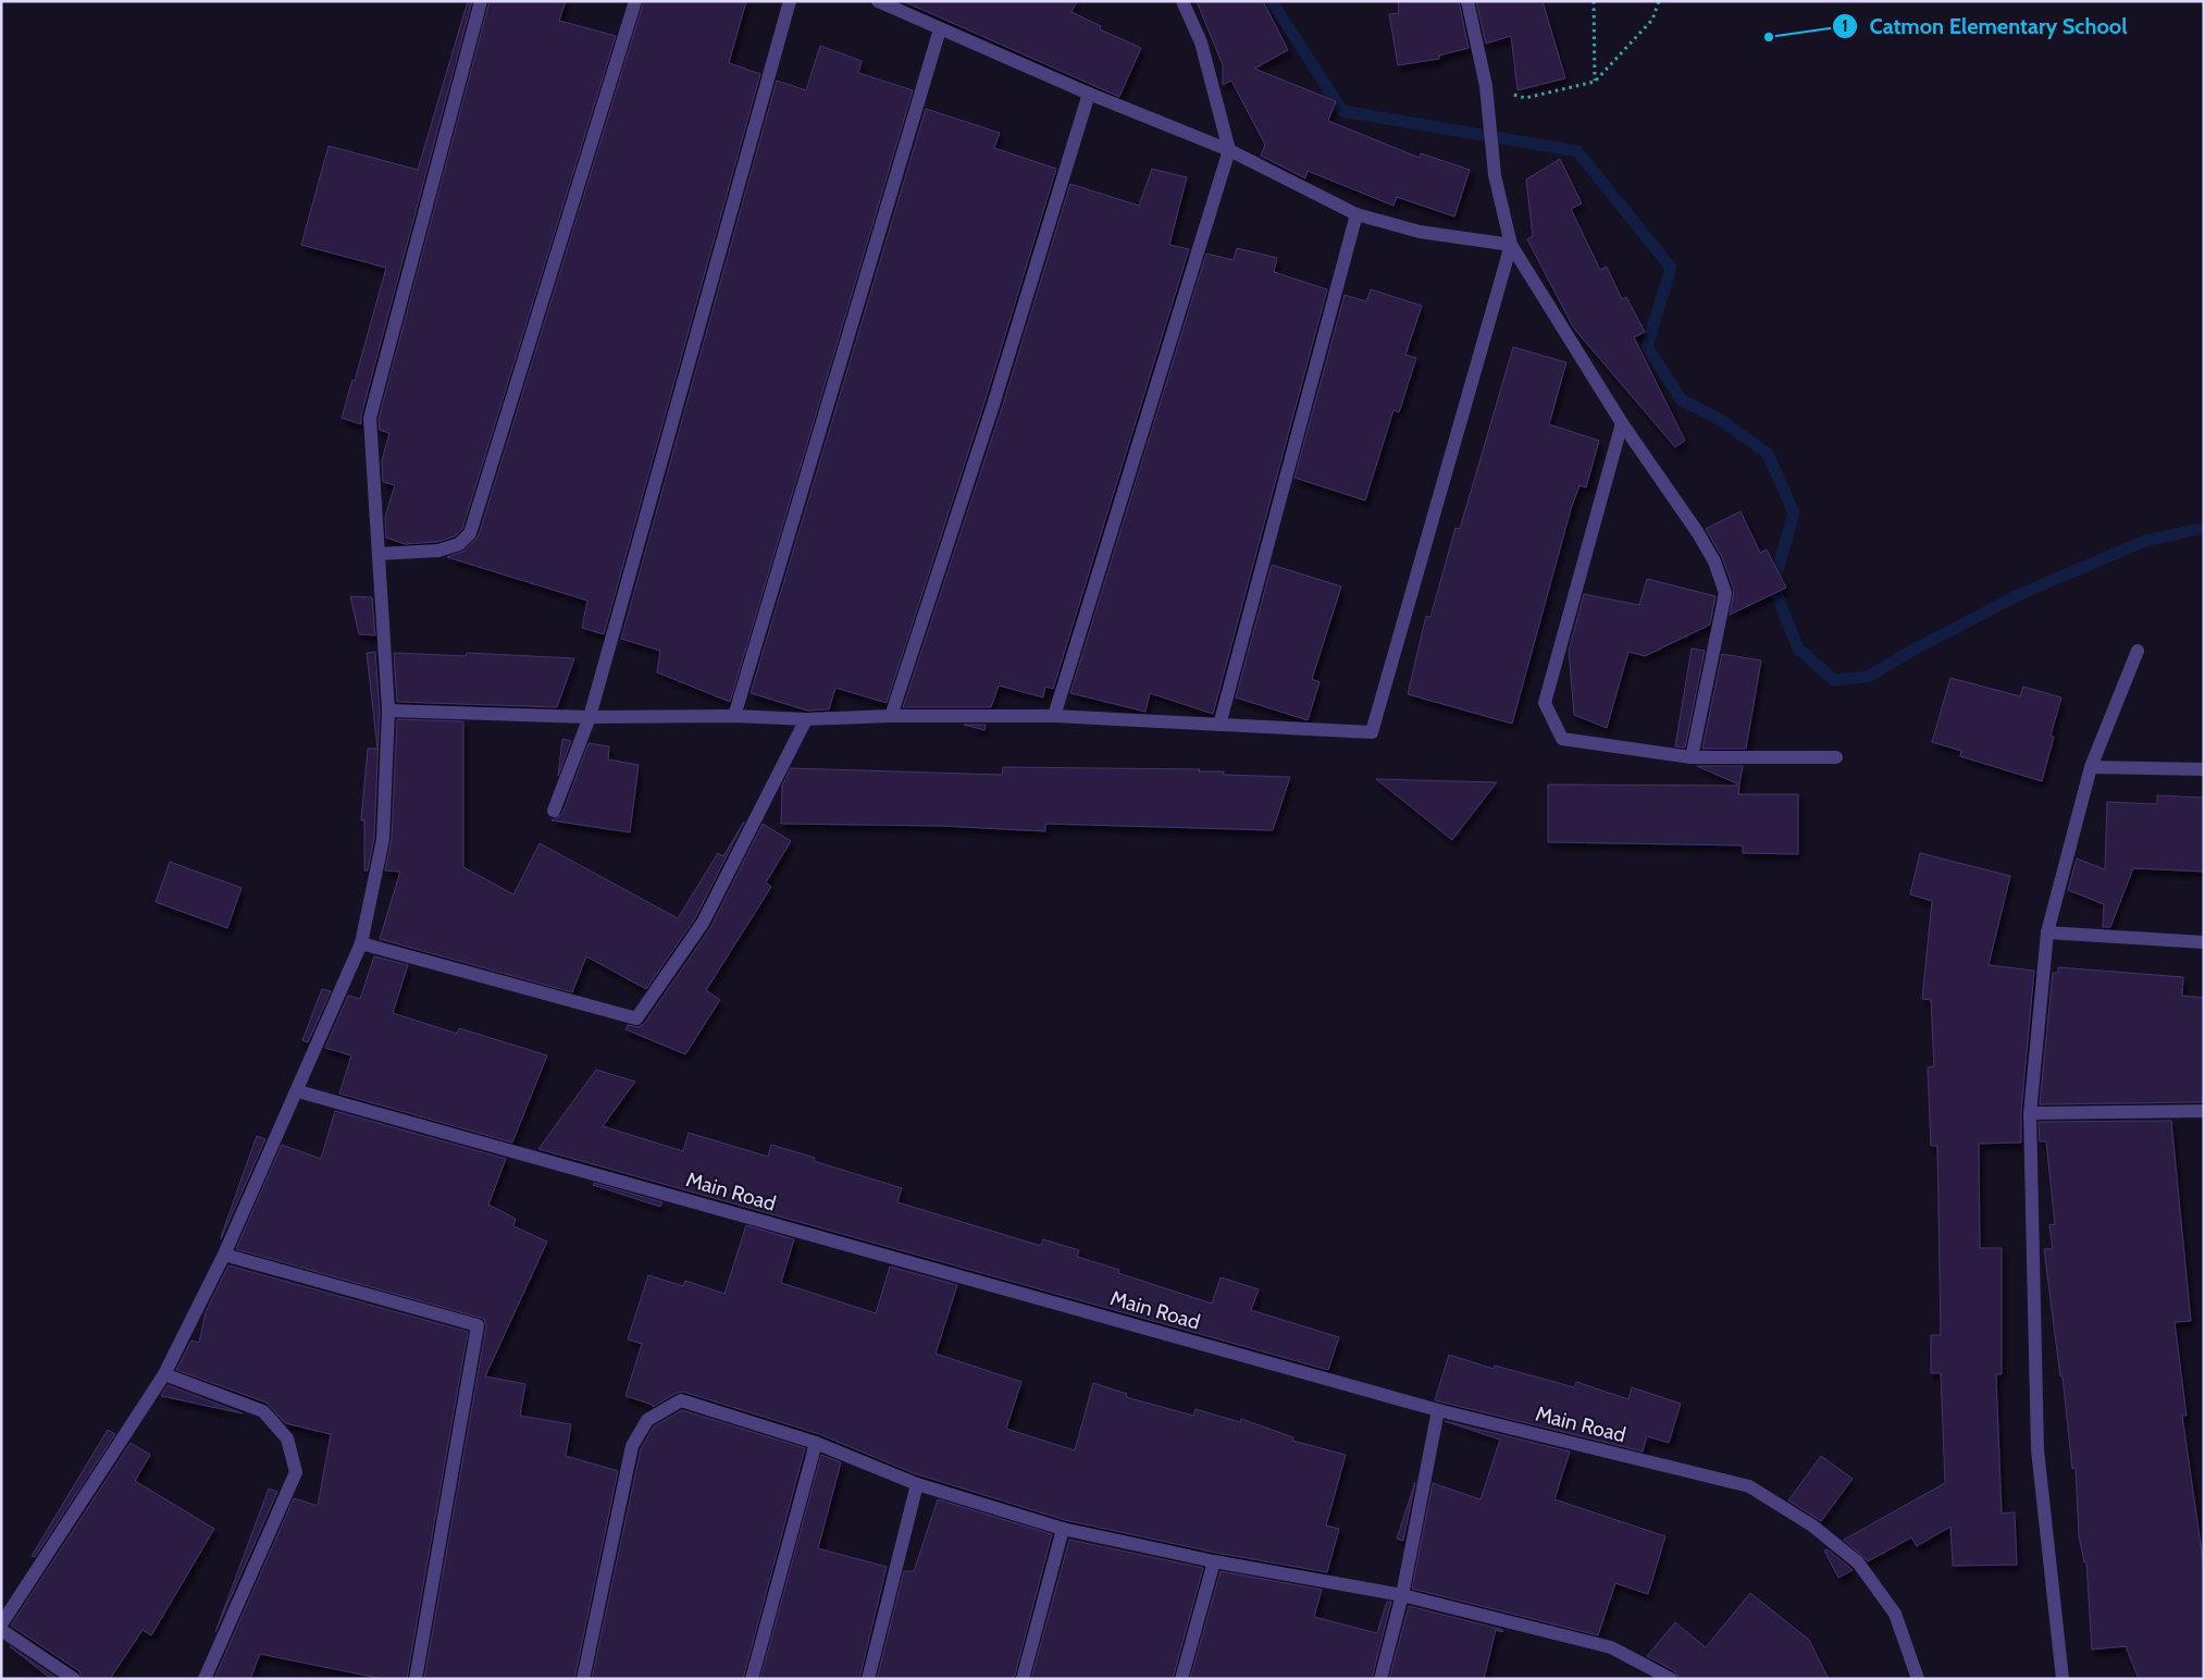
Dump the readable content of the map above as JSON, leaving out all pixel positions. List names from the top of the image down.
{
  "streets": {
    "street": ["Main Road"]
  },
  "places": ["Catmon Elementary School"]
}
